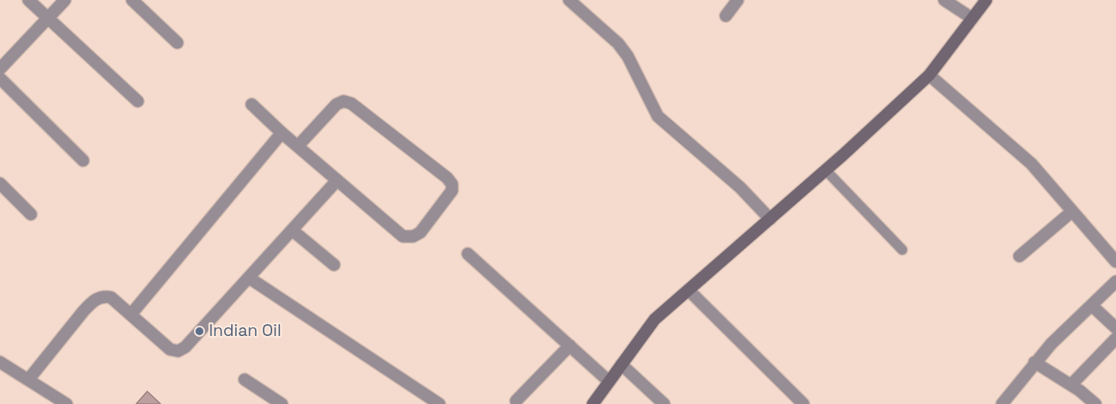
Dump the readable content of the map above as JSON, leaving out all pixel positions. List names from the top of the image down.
{
  "places": ["Indian Oil"]
}
